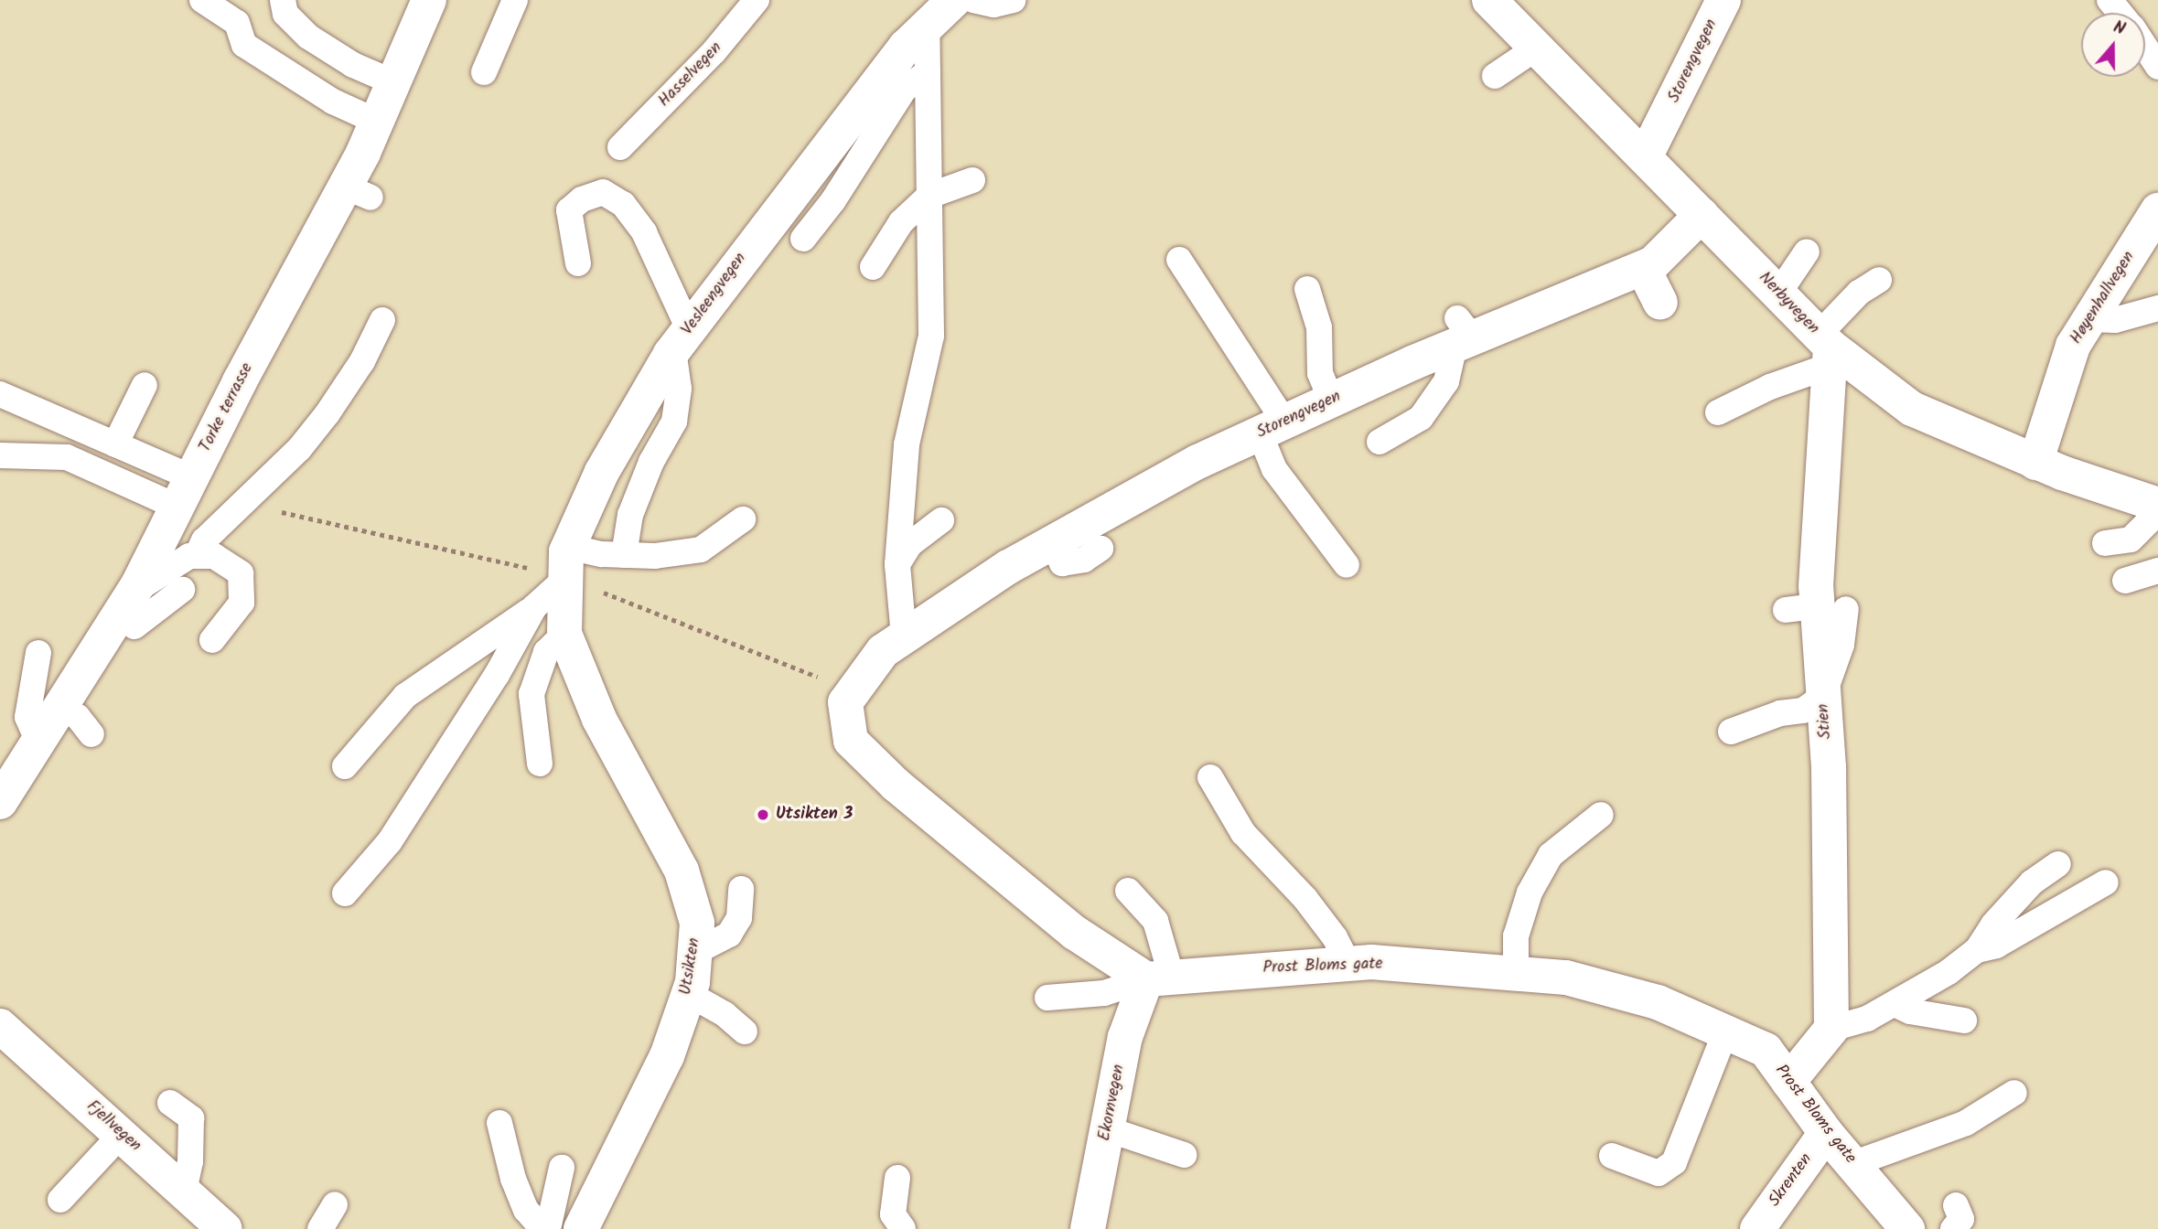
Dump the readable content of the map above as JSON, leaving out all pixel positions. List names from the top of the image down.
{
  "streets": {
    "street": [
      "Storengvegen",
      "Vesleengvegen",
      "Høyenhallvegen",
      "Nerbyvegen",
      "Torke terrasse",
      "Stien",
      "Utsikten",
      "Prost Bloms gate",
      "Ekornvegen",
      "Fjellvegen",
      "Skrenten"
    ],
    "lane": ["Hasselvegen"]
  },
  "crossings": [
    ["Storengvegen", "Nerbyvegen"],
    ["Vesleengvegen", "Utsikten"],
    ["Høyenhallvegen", "Nerbyvegen"],
    ["Nerbyvegen", "Stien"],
    ["Prost Bloms gate", "Ekornvegen"],
    ["Prost Bloms gate", "Skrenten"]
  ],
  "places": ["Utsikten 3"],
  "north": "top"
}
